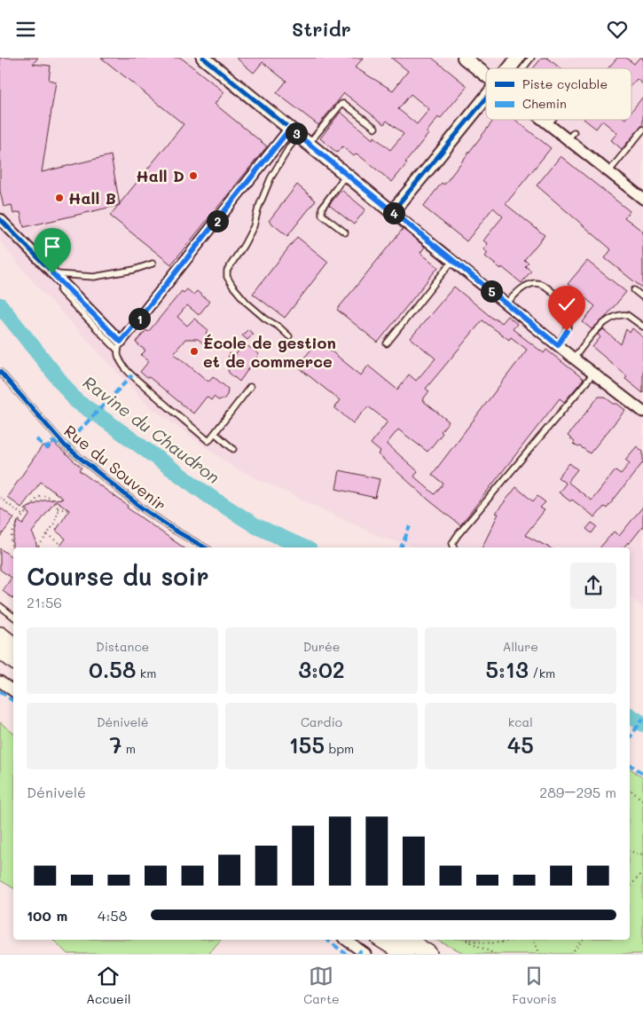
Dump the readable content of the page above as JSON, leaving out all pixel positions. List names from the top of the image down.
{
  "streets": {
    "lane": ["Rue du Souvenir"]
  },
  "water": ["Ravine du Chaudron"],
  "places": ["Hall D", "Hall B", "École de gestion et de commerce"],
  "legend": ["Piste cyclable", "Chemin"],
  "page": {
    "header": "Stridr",
    "pins": [
      "3",
      "4",
      "2",
      "5",
      "1"
    ],
    "heading": ["Course du soir", "21:56"],
    "stats": [
      ["Distance", "0.58 km"],
      ["Durée", "3:02"],
      ["Allure", "5:13 /km"],
      ["Dénivelé", "7 m"],
      ["Cardio", "155 bpm"],
      ["kcal", "45"]
    ],
    "chart": ["Dénivelé", "289–295 m"],
    "list": [
      {
        "name": "100 m",
        "note": "4:58"
      }
    ],
    "tabs": ["Accueil", "Carte", "Favoris"]
  }
}
